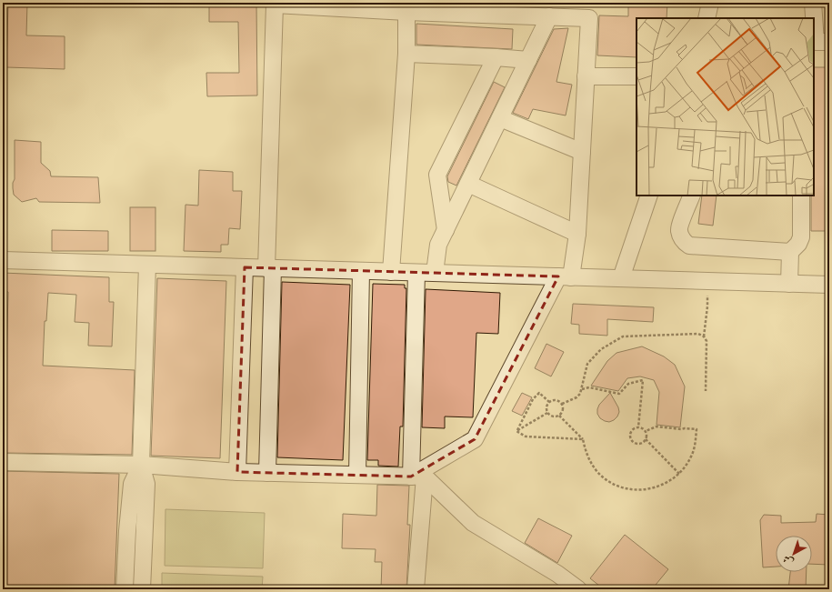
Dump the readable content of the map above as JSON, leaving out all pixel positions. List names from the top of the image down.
{
  "north": "bottom left"
}
